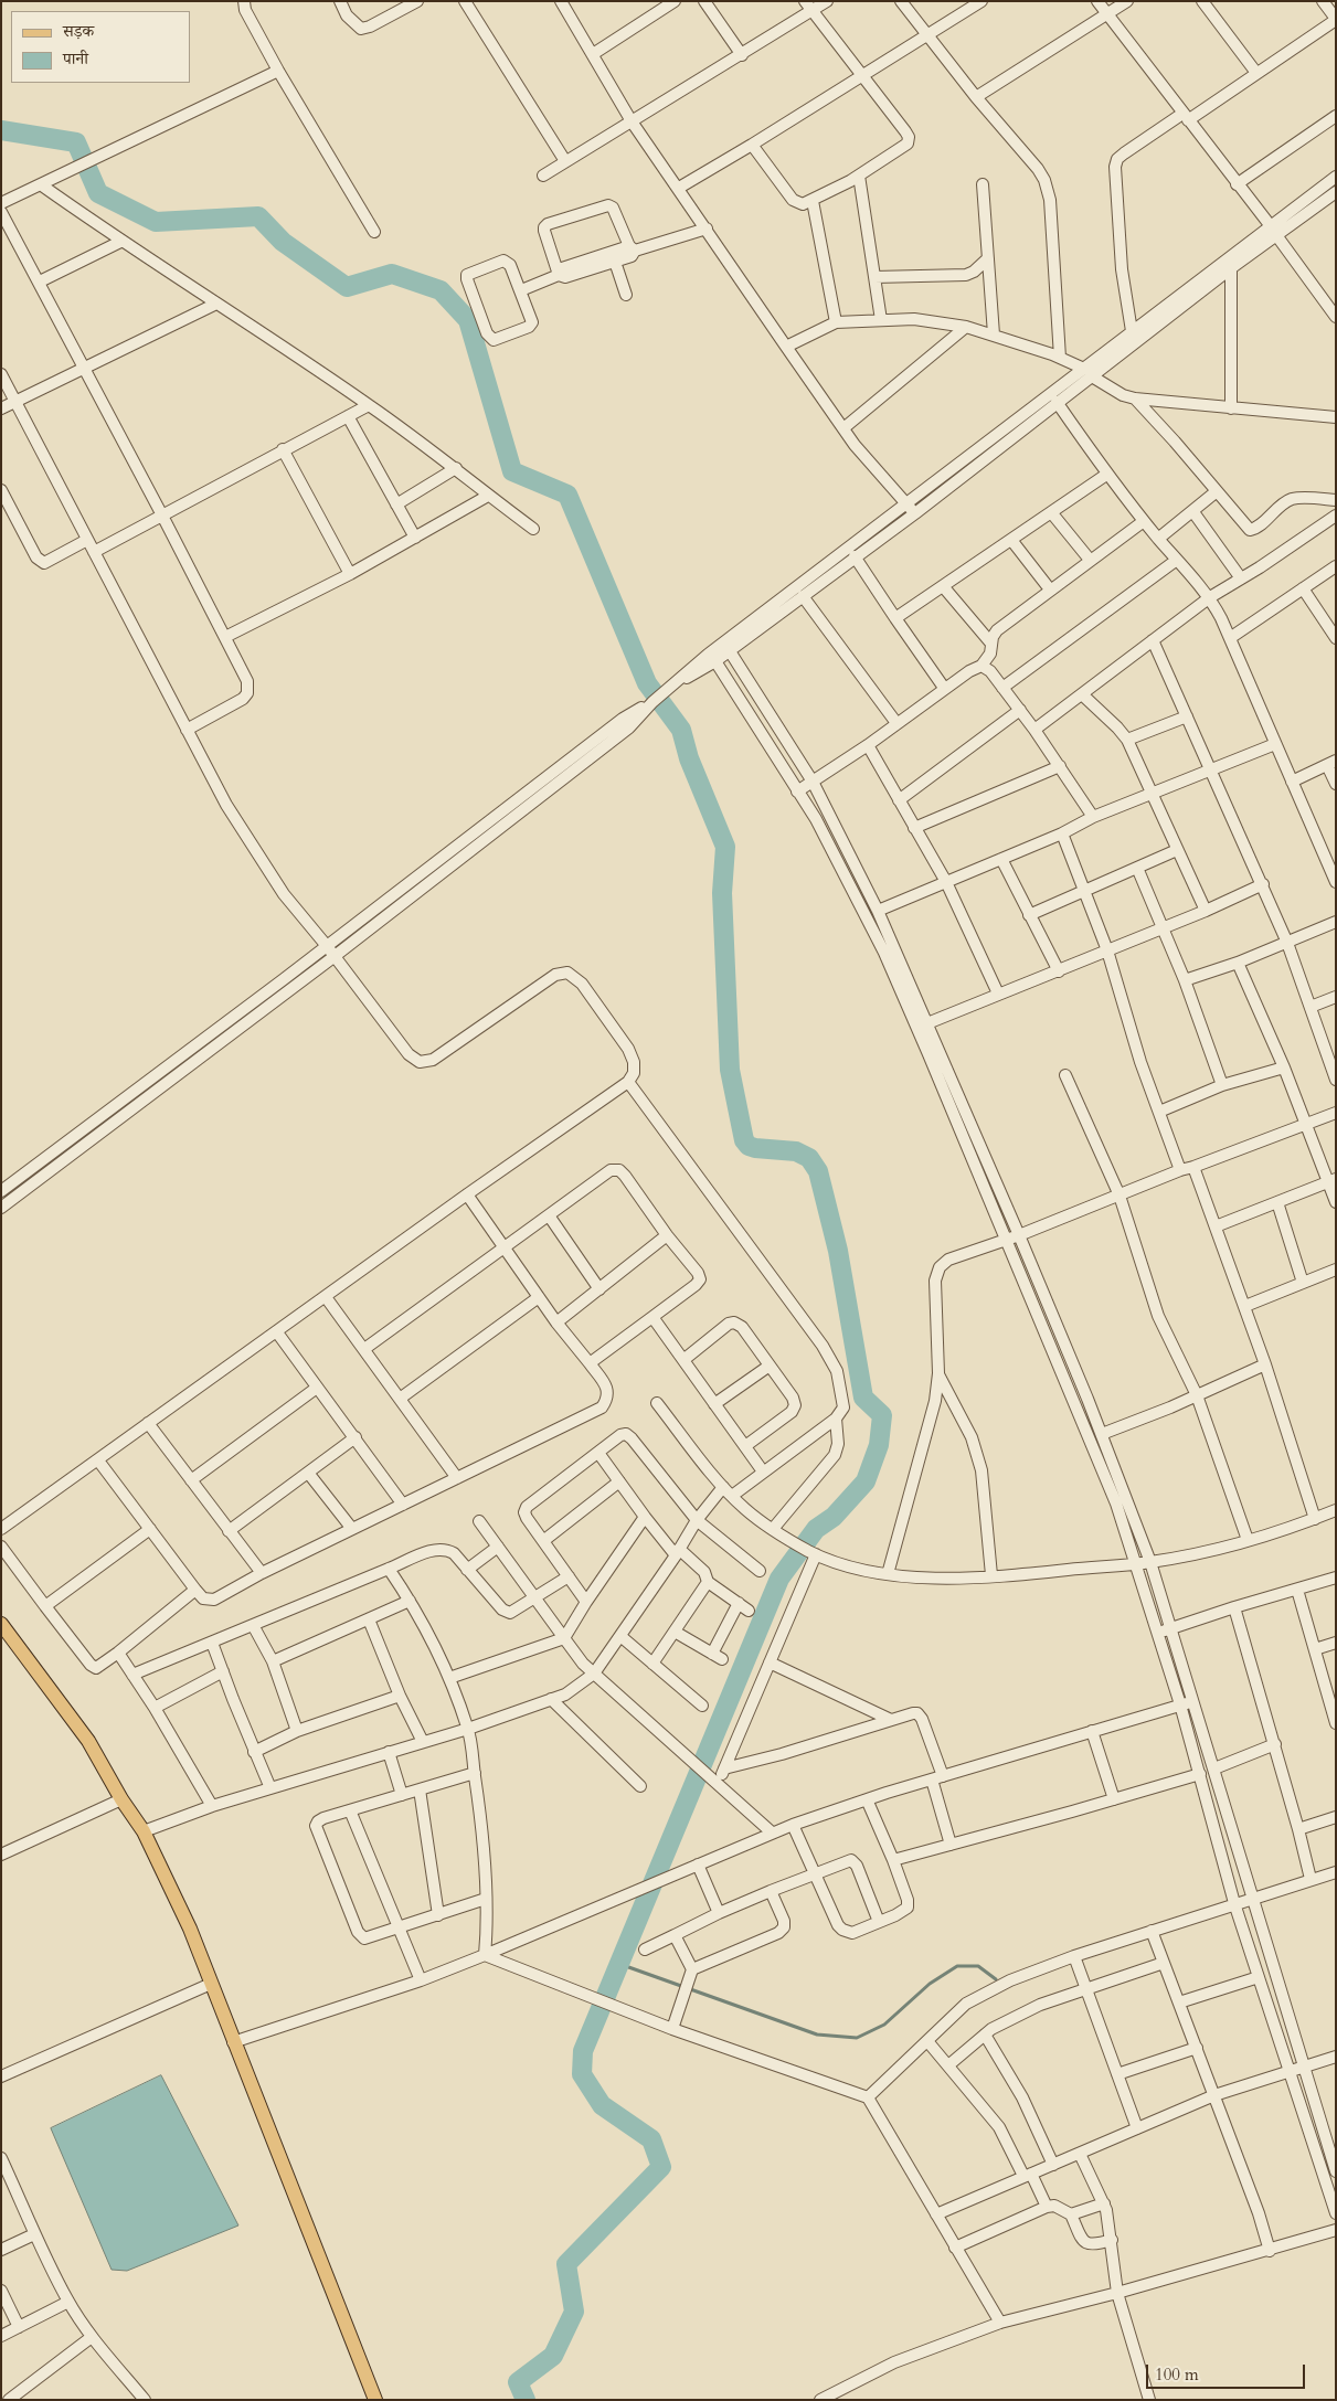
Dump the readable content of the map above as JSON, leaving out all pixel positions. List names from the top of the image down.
{
  "legend": ["सड़क", "पानी"],
  "scale_bar": "100 m"
}
